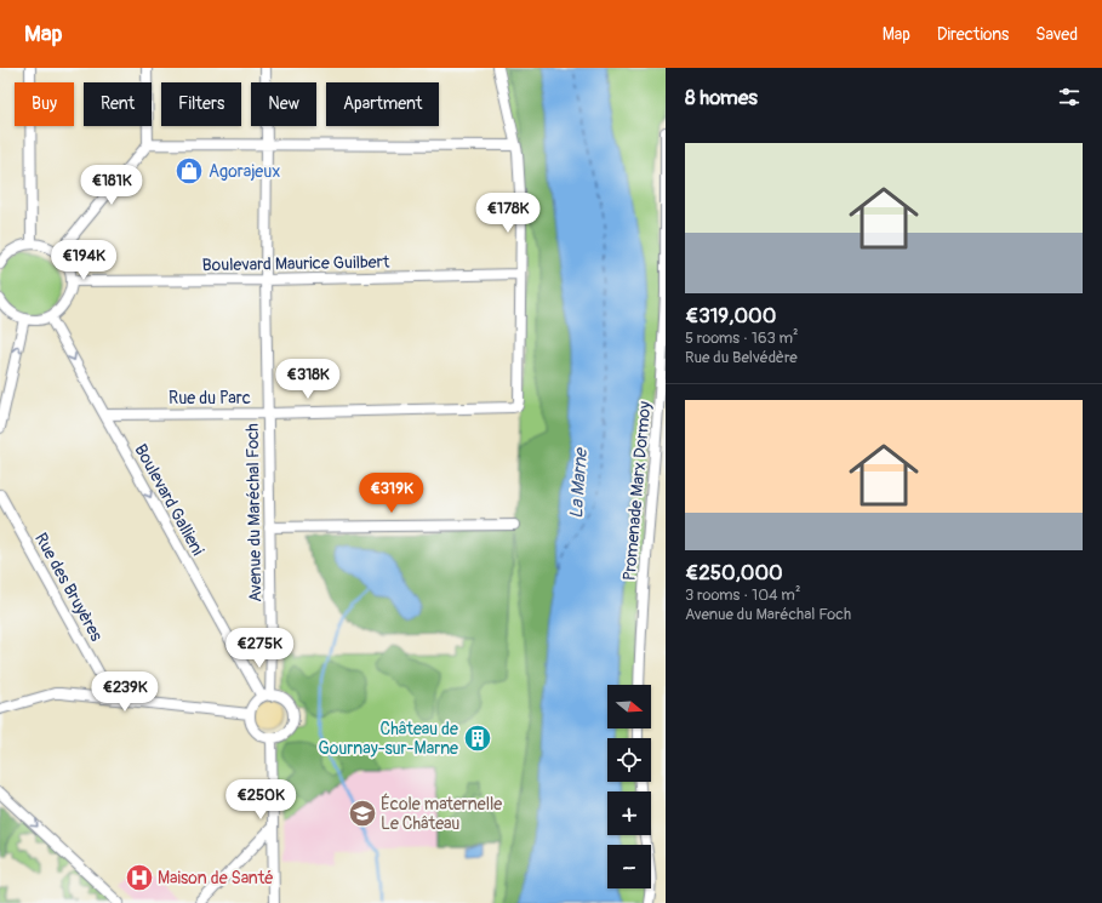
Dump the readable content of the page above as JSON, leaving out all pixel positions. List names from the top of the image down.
{
  "streets": {
    "street": [
      "Boulevard Maurice Guilbert",
      "Rue du Parc",
      "Promenade Marx Dormoy",
      "Boulevard Gallieni",
      "Avenue du Maréchal Foch",
      "Rue des Bruyères"
    ]
  },
  "crossings": [
    ["Boulevard Maurice Guilbert", "Rue du Parc"],
    ["Boulevard Maurice Guilbert", "Avenue du Maréchal Foch"],
    ["Rue du Parc", "Boulevard Gallieni"],
    ["Rue du Parc", "Avenue du Maréchal Foch"],
    ["Boulevard Gallieni", "Avenue du Maréchal Foch"]
  ],
  "one_way": ["Boulevard Gallieni"],
  "water": ["La Marne"],
  "places": {
    "shop": ["Agorajeux"],
    "building": ["Château de Gournay-sur-Marne"],
    "school or university": ["École maternelle Le Château"],
    "hospital": ["Maison de Santé"]
  },
  "north": "right",
  "page": {
    "header": "Map",
    "nav": ["Map", "Directions", "Saved"],
    "heading": "8 homes",
    "chip": [
      "Buy",
      "Rent",
      "Filters",
      "New",
      "Apartment"
    ],
    "list": [
      {
        "name": "€319,000",
        "note": "5 rooms · 163 m² · Rue du Belvédère"
      },
      {
        "name": "€250,000",
        "note": "3 rooms · 104 m² · Avenue du Maréchal Foch"
      }
    ],
    "price": [
      "€181K",
      "€178K",
      "€194K",
      "€318K",
      "€319K",
      "€275K",
      "€239K",
      "€250K"
    ],
    "map_buttons": ["+", "−"]
  }
}
